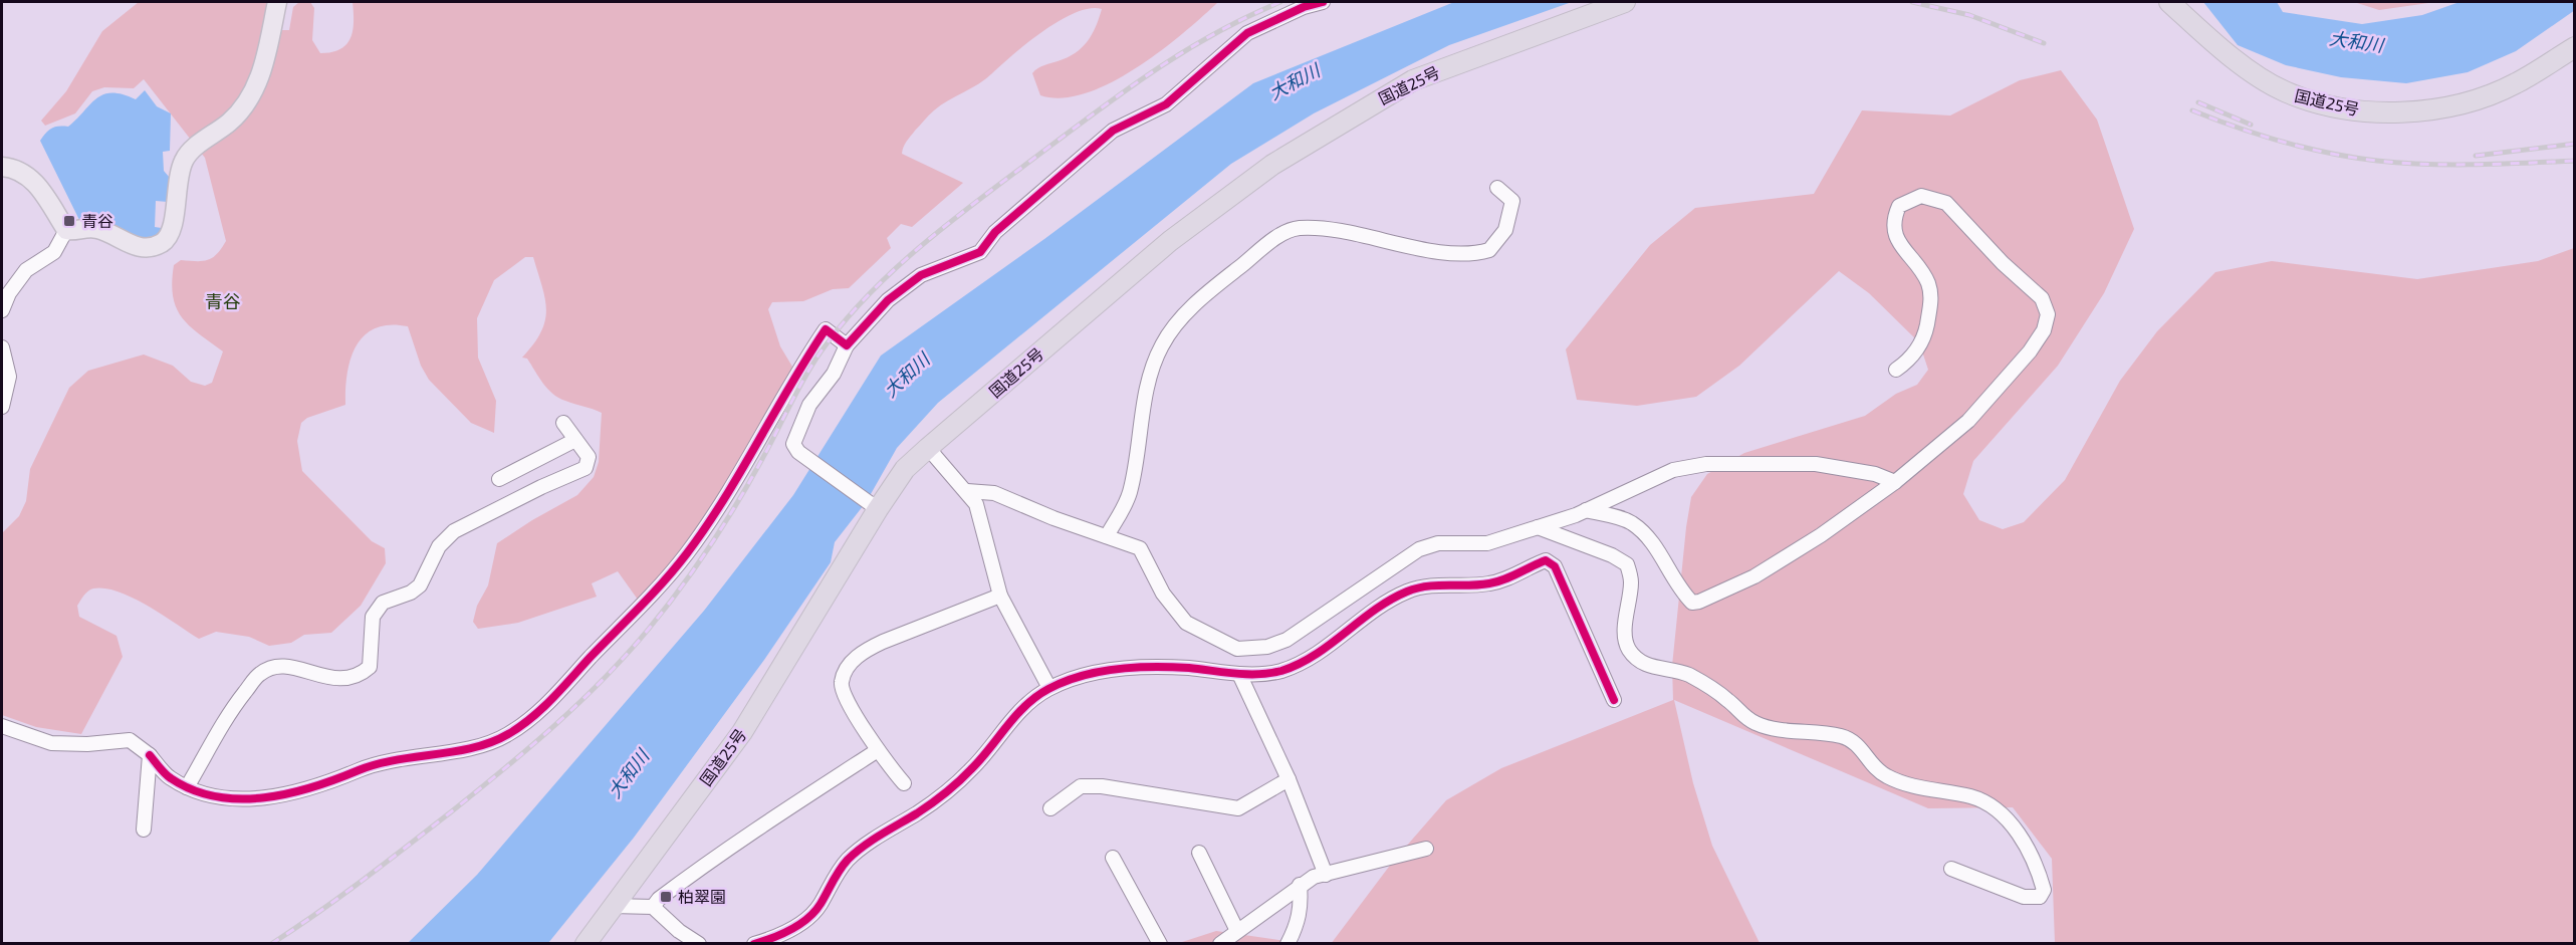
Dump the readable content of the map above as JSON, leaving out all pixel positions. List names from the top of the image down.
{
  "streets": {
    "highway": ["国道25号"]
  },
  "districts": ["青谷"],
  "water": ["大和川"],
  "places": {
    "transit": ["青谷", "柏翠園"]
  }
}
